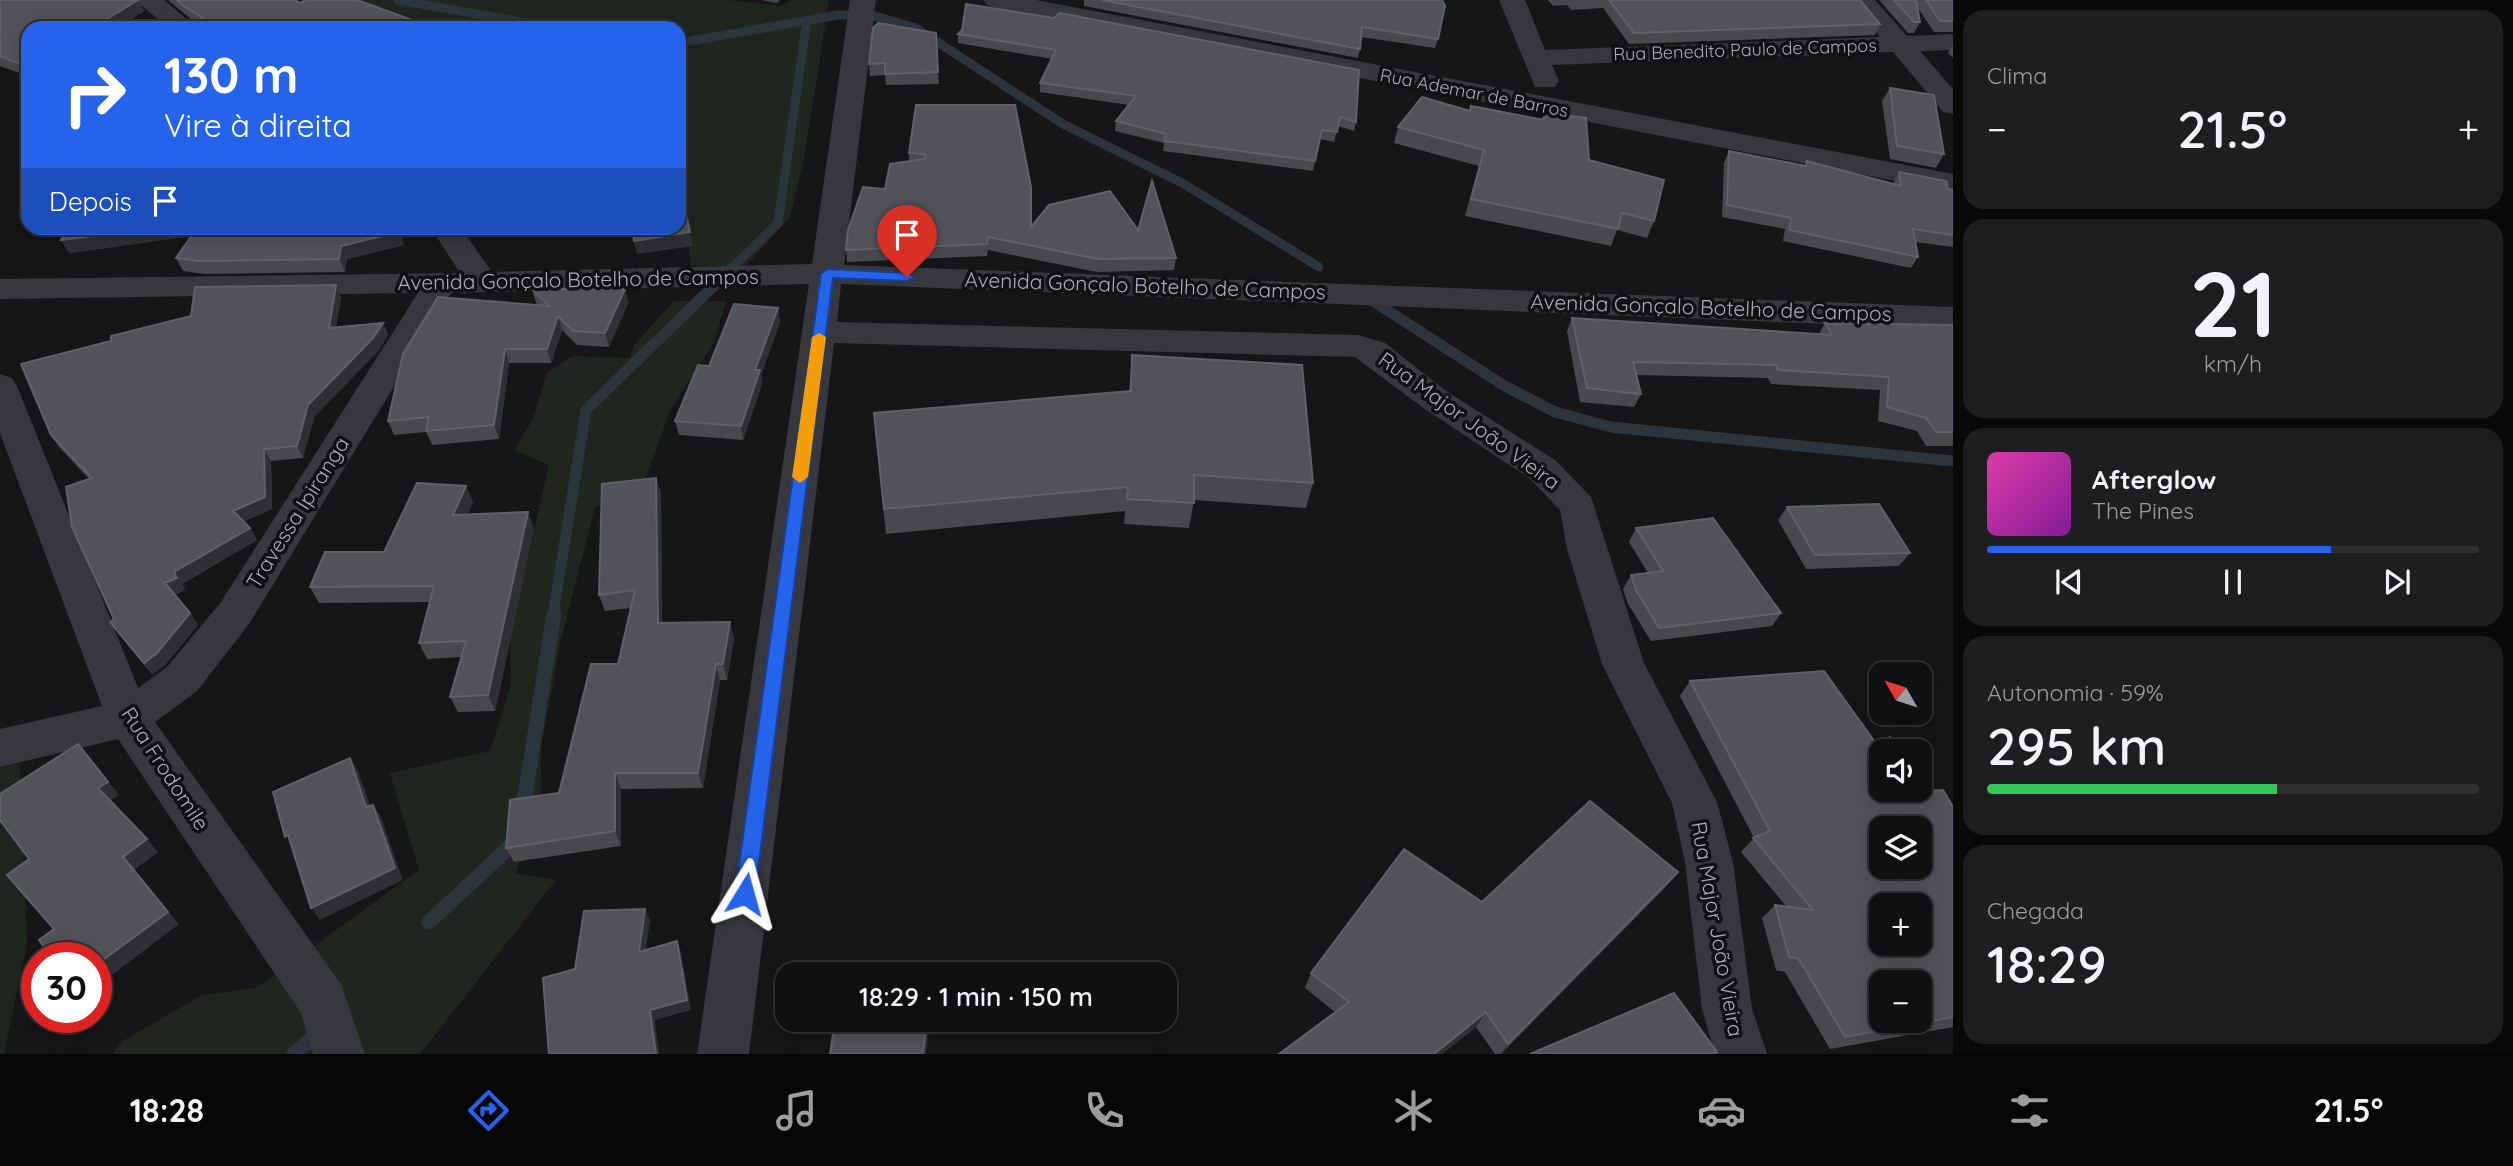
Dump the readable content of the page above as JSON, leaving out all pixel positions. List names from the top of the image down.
{
  "streets": {
    "street": [
      "Rua Benedito Paulo de Campos",
      "Rua Ademar de Barros",
      "Avenida Gonçalo Botelho de Campos",
      "Rua Major João Vieira",
      "Travessa Ipiranga",
      "Rua Frodomile"
    ]
  },
  "crossings": [
    ["Avenida Gonçalo Botelho de Campos", "Travessa Ipiranga"],
    ["Travessa Ipiranga", "Rua Frodomile"]
  ],
  "north": "top left",
  "page": {
    "tile": [
      "Clima",
      ["21", "km/h"],
      ["Autonomia · 59%", "295 km"],
      ["Chegada", "18:29"]
    ],
    "turn": ["130 m", "Vire à direita"],
    "heat": ["−", "21.5°", "+"],
    "then": "Depois",
    "song": ["Afterglow", "The Pines"],
    "map_buttons": ["+", "−"],
    "limit": "30",
    "trip": "18:29 · 1 min · 150 m",
    "tabs": ["18:28", "21.5°"]
  }
}
